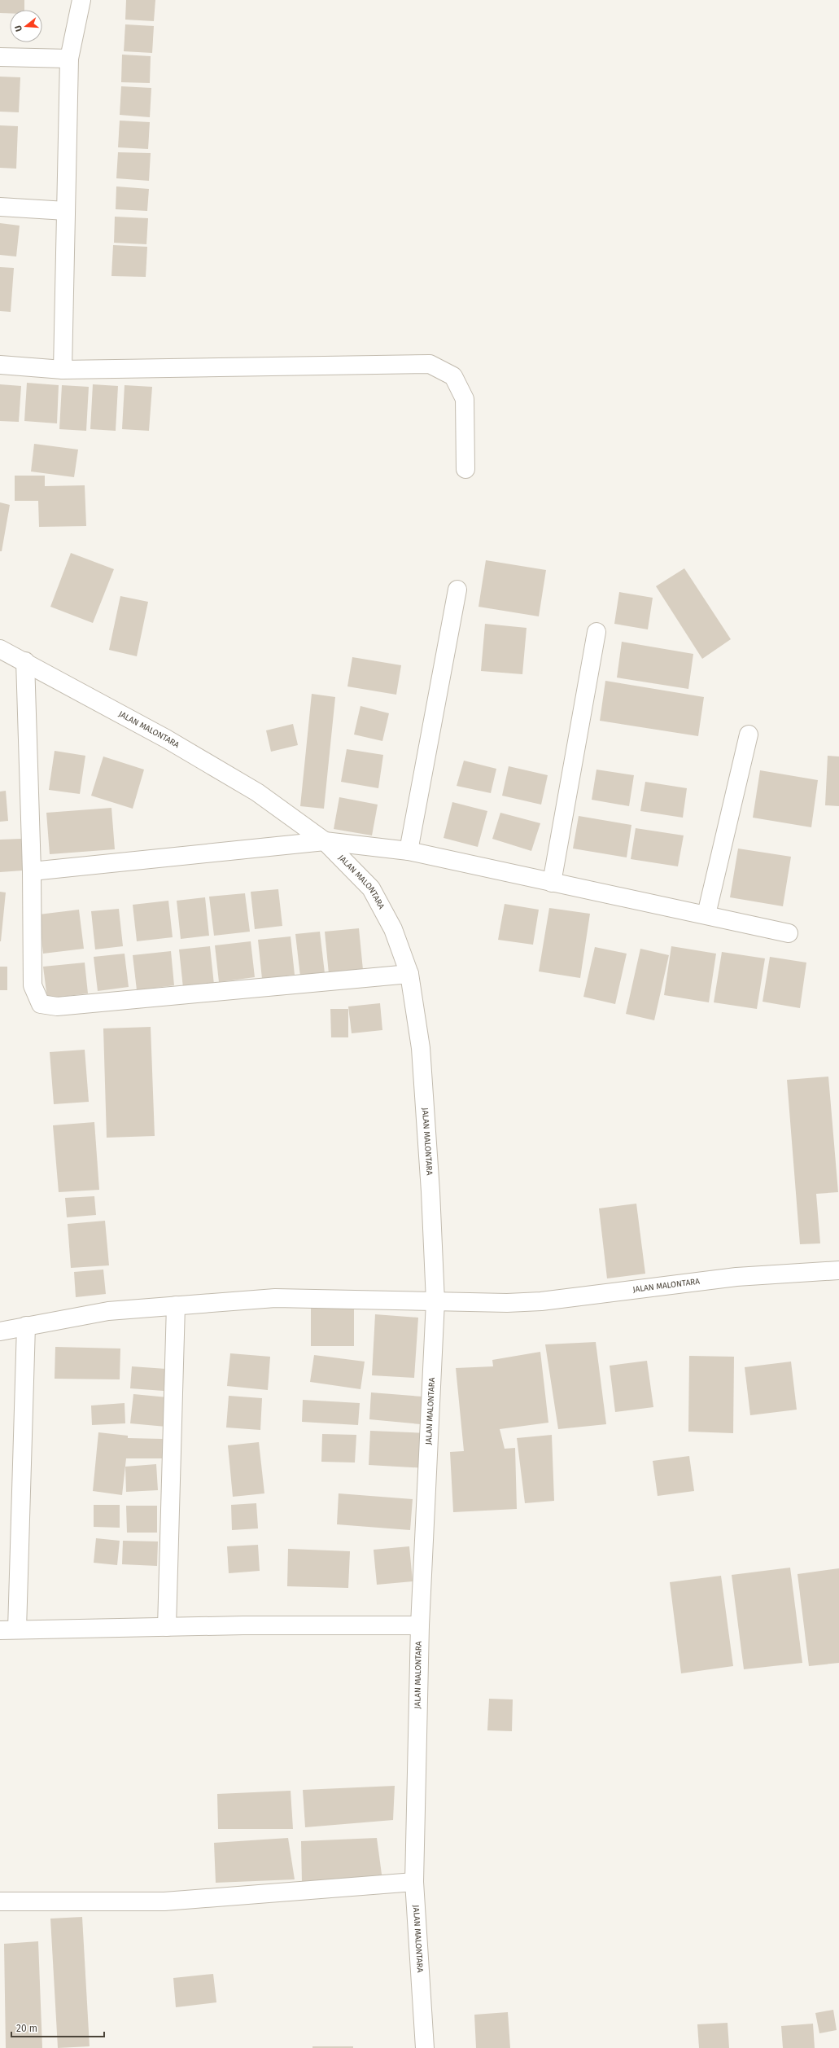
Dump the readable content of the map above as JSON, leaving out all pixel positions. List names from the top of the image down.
{
  "streets": {
    "street": ["JALAN MALONTARA"]
  },
  "scale_bar": "20 m",
  "north": "left"
}
